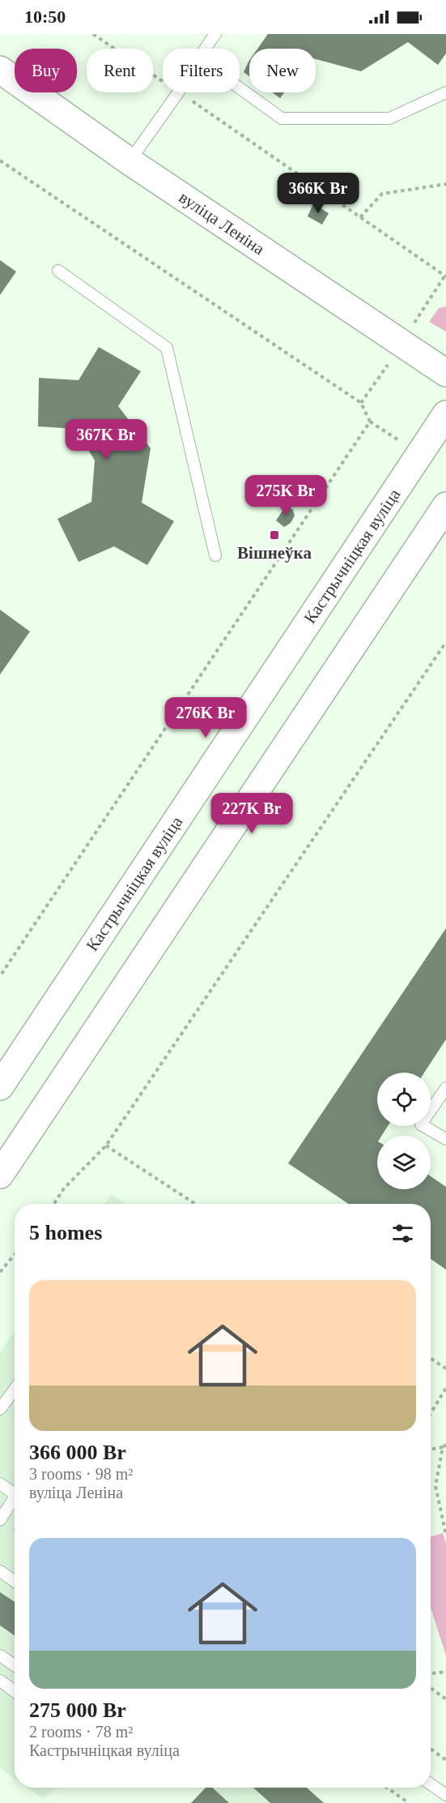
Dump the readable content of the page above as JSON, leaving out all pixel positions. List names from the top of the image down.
{
  "streets": {
    "main road": ["вуліца Леніна", "Кастрычніцкая вуліца"]
  },
  "places": {
    "transit": ["Вішнеўка"]
  },
  "page": {
    "status": "10:50",
    "chip": [
      "Buy",
      "Rent",
      "Filters",
      "New"
    ],
    "price": [
      "366K Br",
      "367K Br",
      "275K Br",
      "276K Br",
      "227K Br"
    ],
    "heading": "5 homes",
    "list": [
      {
        "name": "366 000 Br",
        "note": "3 rooms · 98 m² · вуліца Леніна"
      },
      {
        "name": "275 000 Br",
        "note": "2 rooms · 78 m² · Кастрычніцкая вуліца"
      }
    ]
  }
}
